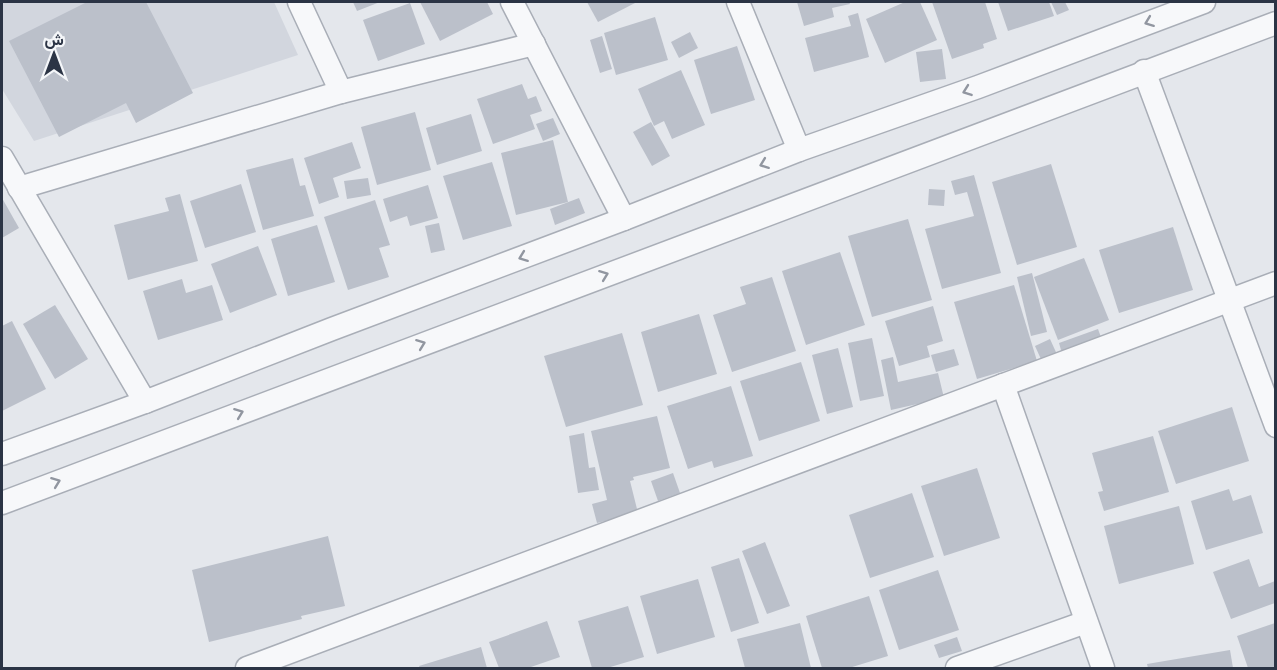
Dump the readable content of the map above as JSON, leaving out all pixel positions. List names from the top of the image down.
{
  "north": "top"
}
